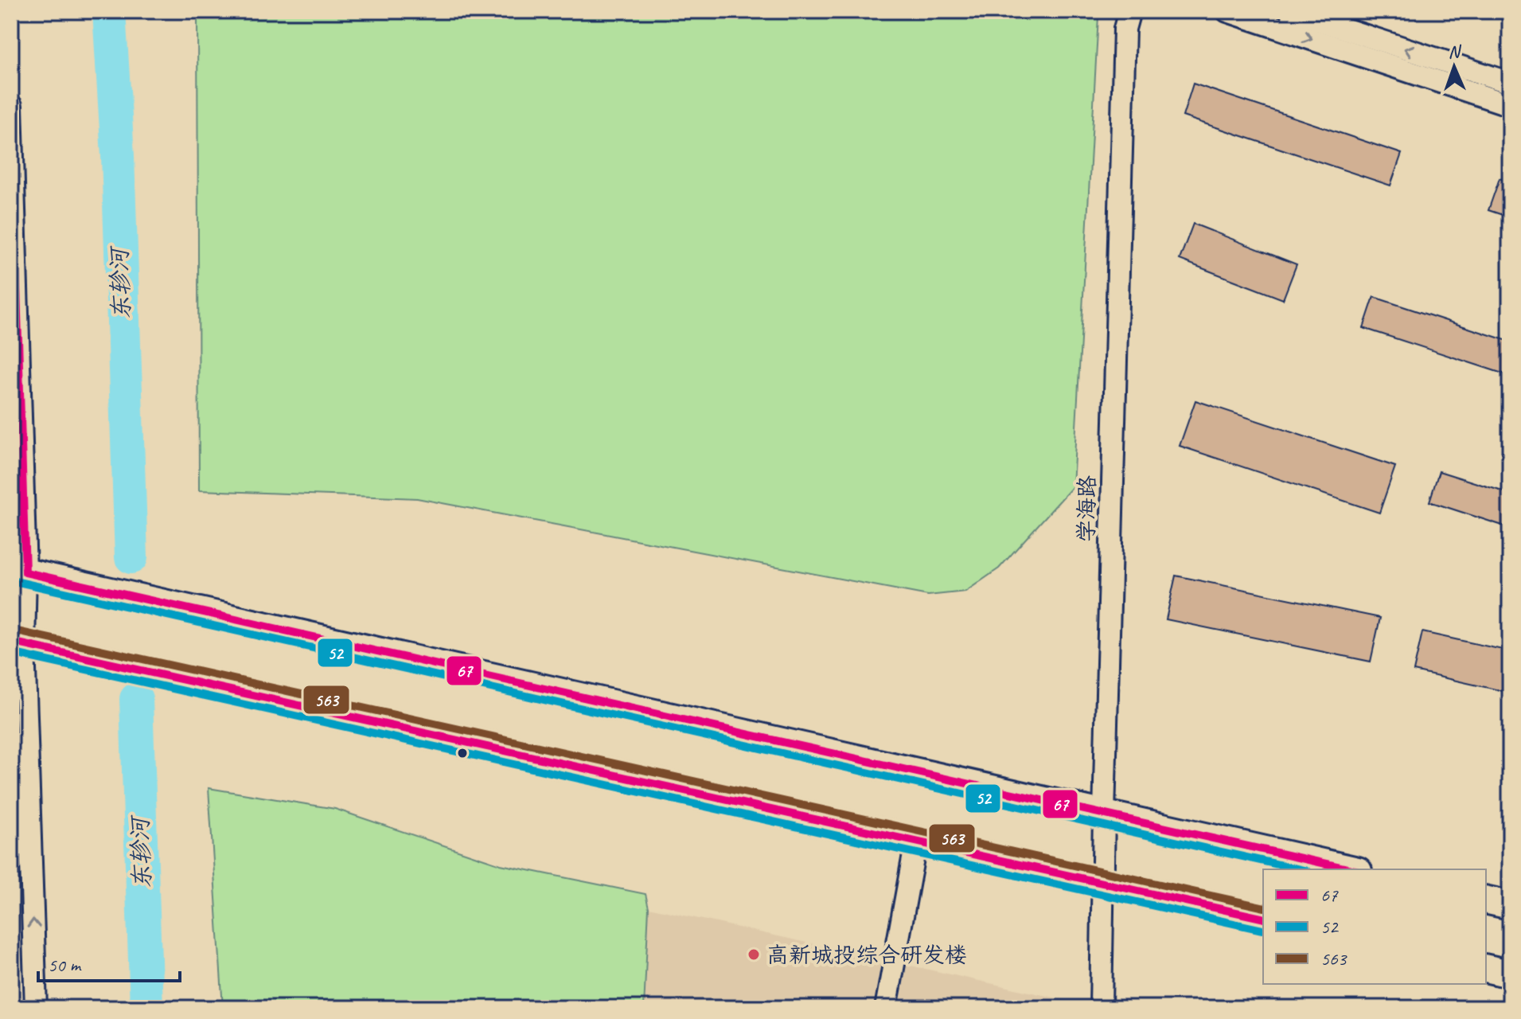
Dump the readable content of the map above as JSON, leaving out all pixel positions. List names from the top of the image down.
{
  "streets": {
    "street": ["学海路"]
  },
  "water": ["东轸河"],
  "places": ["高新城投综合研发楼"],
  "lines": ["transit line 67", "transit line 52", "transit line 563"],
  "legend": ["67", "52", "563"],
  "scale_bar": "50 m",
  "north": "top"
}
